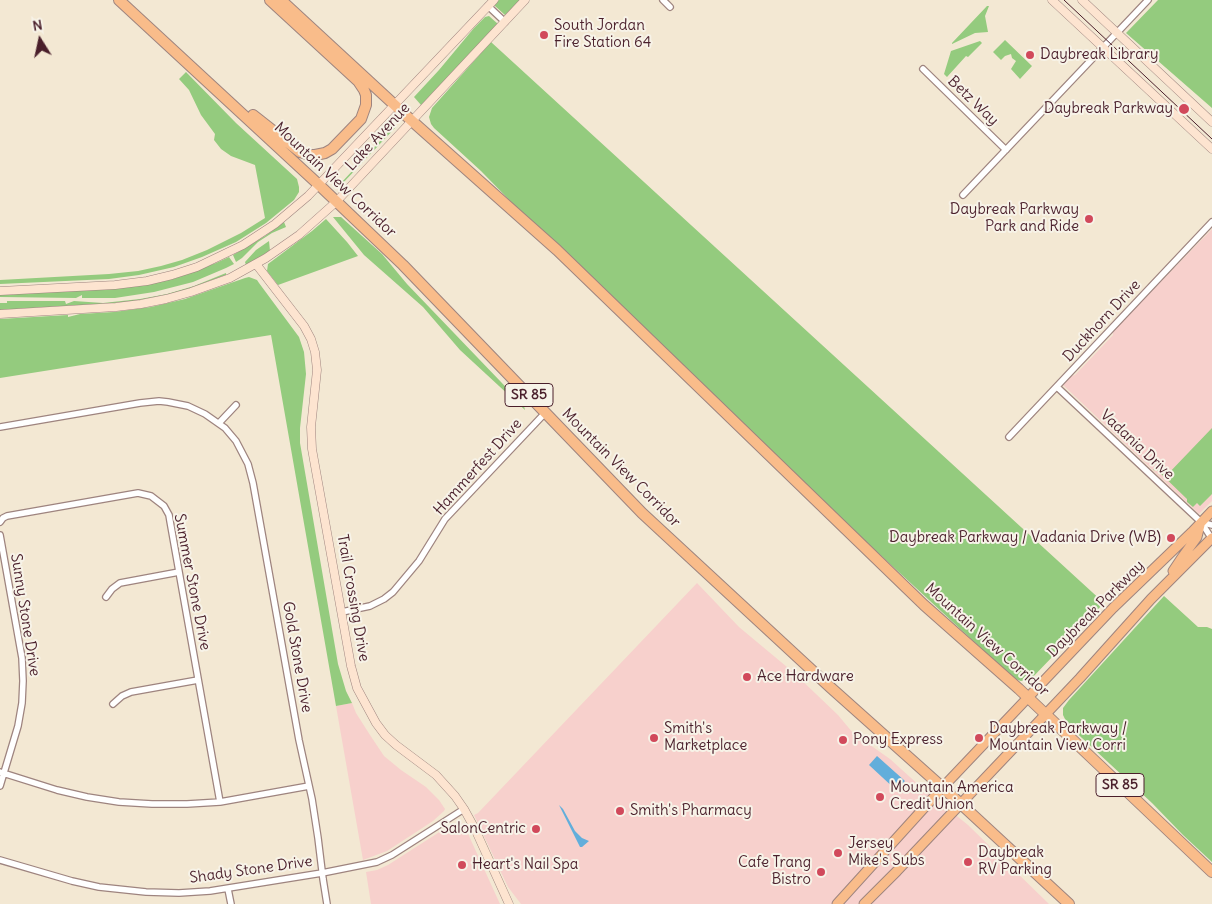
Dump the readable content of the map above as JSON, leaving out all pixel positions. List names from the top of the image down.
{
  "streets": {
    "highway": ["Mountain View Corridor", "SR 85"],
    "main road": ["Daybreak Parkway"],
    "street": [
      "Betz Way",
      "Lake Avenue",
      "Duckhorn Drive",
      "Vadania Drive",
      "Hammerfest Drive",
      "Summer Stone Drive",
      "Trail Crossing Drive",
      "Sunny Stone Drive",
      "Gold Stone Drive",
      "Shady Stone Drive"
    ]
  },
  "crossings": [
    ["Lake Avenue", "Mountain View Corridor"],
    ["Lake Avenue", "Trail Crossing Drive"],
    ["Mountain View Corridor", "Hammerfest Drive"],
    ["Mountain View Corridor", "Daybreak Parkway"],
    ["Duckhorn Drive", "Vadania Drive"],
    ["Vadania Drive", "Daybreak Parkway"],
    ["Hammerfest Drive", "Trail Crossing Drive"],
    ["Trail Crossing Drive", "Shady Stone Drive"],
    ["Gold Stone Drive", "Shady Stone Drive"]
  ],
  "places": [
    "South Jordan Fire Station 64",
    "Daybreak Library",
    "Daybreak Parkway",
    "Daybreak Parkway Park and Ride",
    "Daybreak Parkway / Vadania Drive (WB)",
    "Ace Hardware",
    "Smith's Marketplace",
    "Daybreak Parkway / Mountain View Corri",
    "Pony Express",
    "Mountain America Credit Union",
    "Smith's Pharmacy",
    "SalonCentric",
    "Jersey Mike's Subs",
    "Daybreak RV Parking",
    "Heart's Nail Spa",
    "Cafe Trang Bistro"
  ],
  "north": "top"
}
